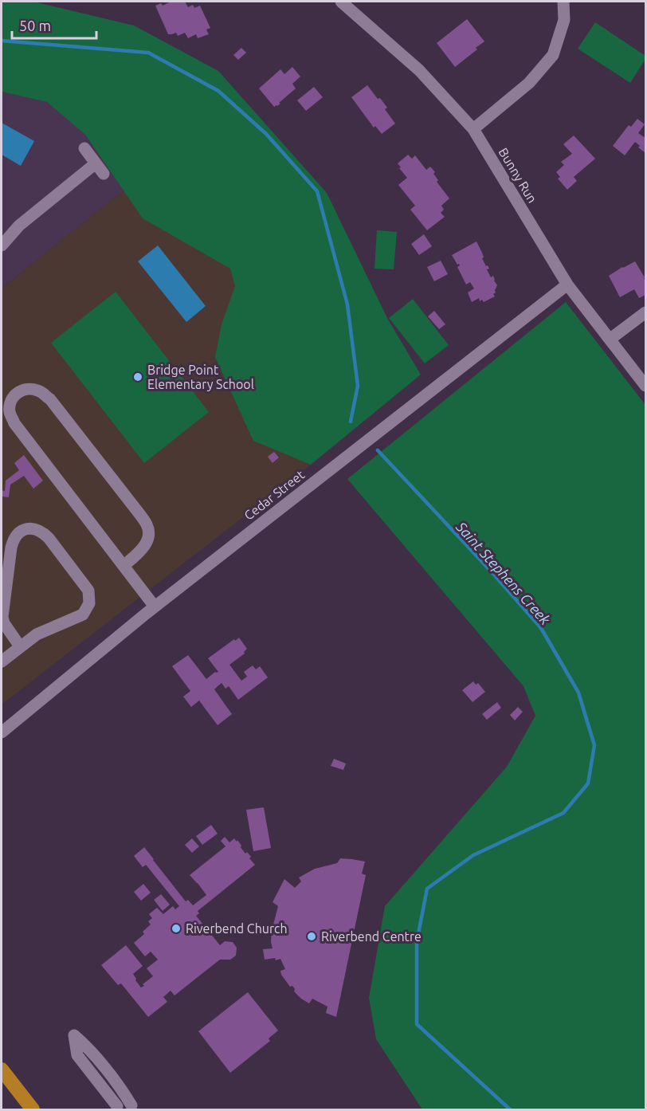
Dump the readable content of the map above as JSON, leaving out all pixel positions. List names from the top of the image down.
{
  "streets": {
    "street": ["Bunny Run", "Cedar Street"]
  },
  "crossings": [
    ["Bunny Run", "Cedar Street"]
  ],
  "water": ["Saint Stephens Creek"],
  "places": ["Bridge Point Elementary School", "Riverbend Church", "Riverbend Centre"],
  "scale_bar": "50 m"
}
